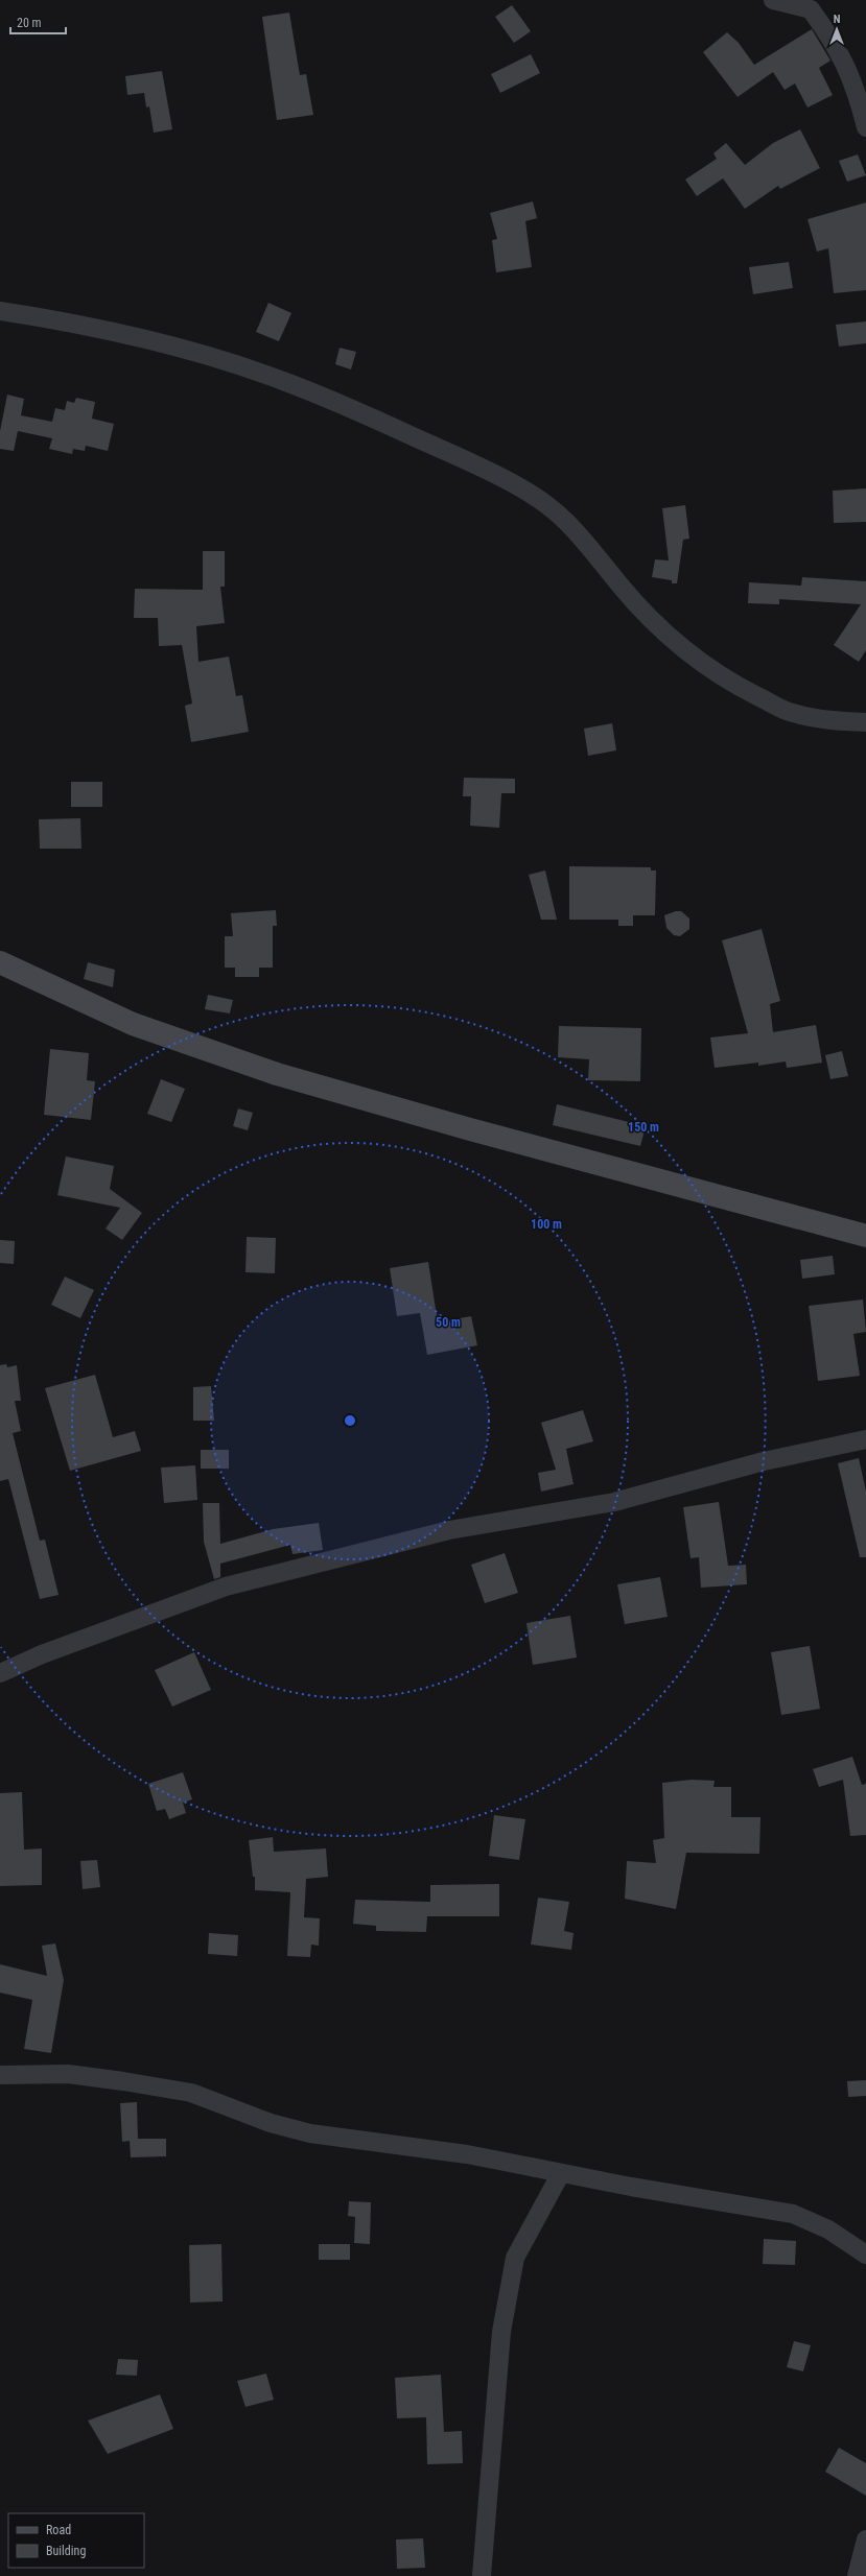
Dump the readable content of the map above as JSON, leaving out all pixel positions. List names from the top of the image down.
{
  "legend": ["Road", "Building"],
  "scale_bar": "20 m",
  "north": "top",
  "rings": ["150 m", "100 m", "50 m"]
}
